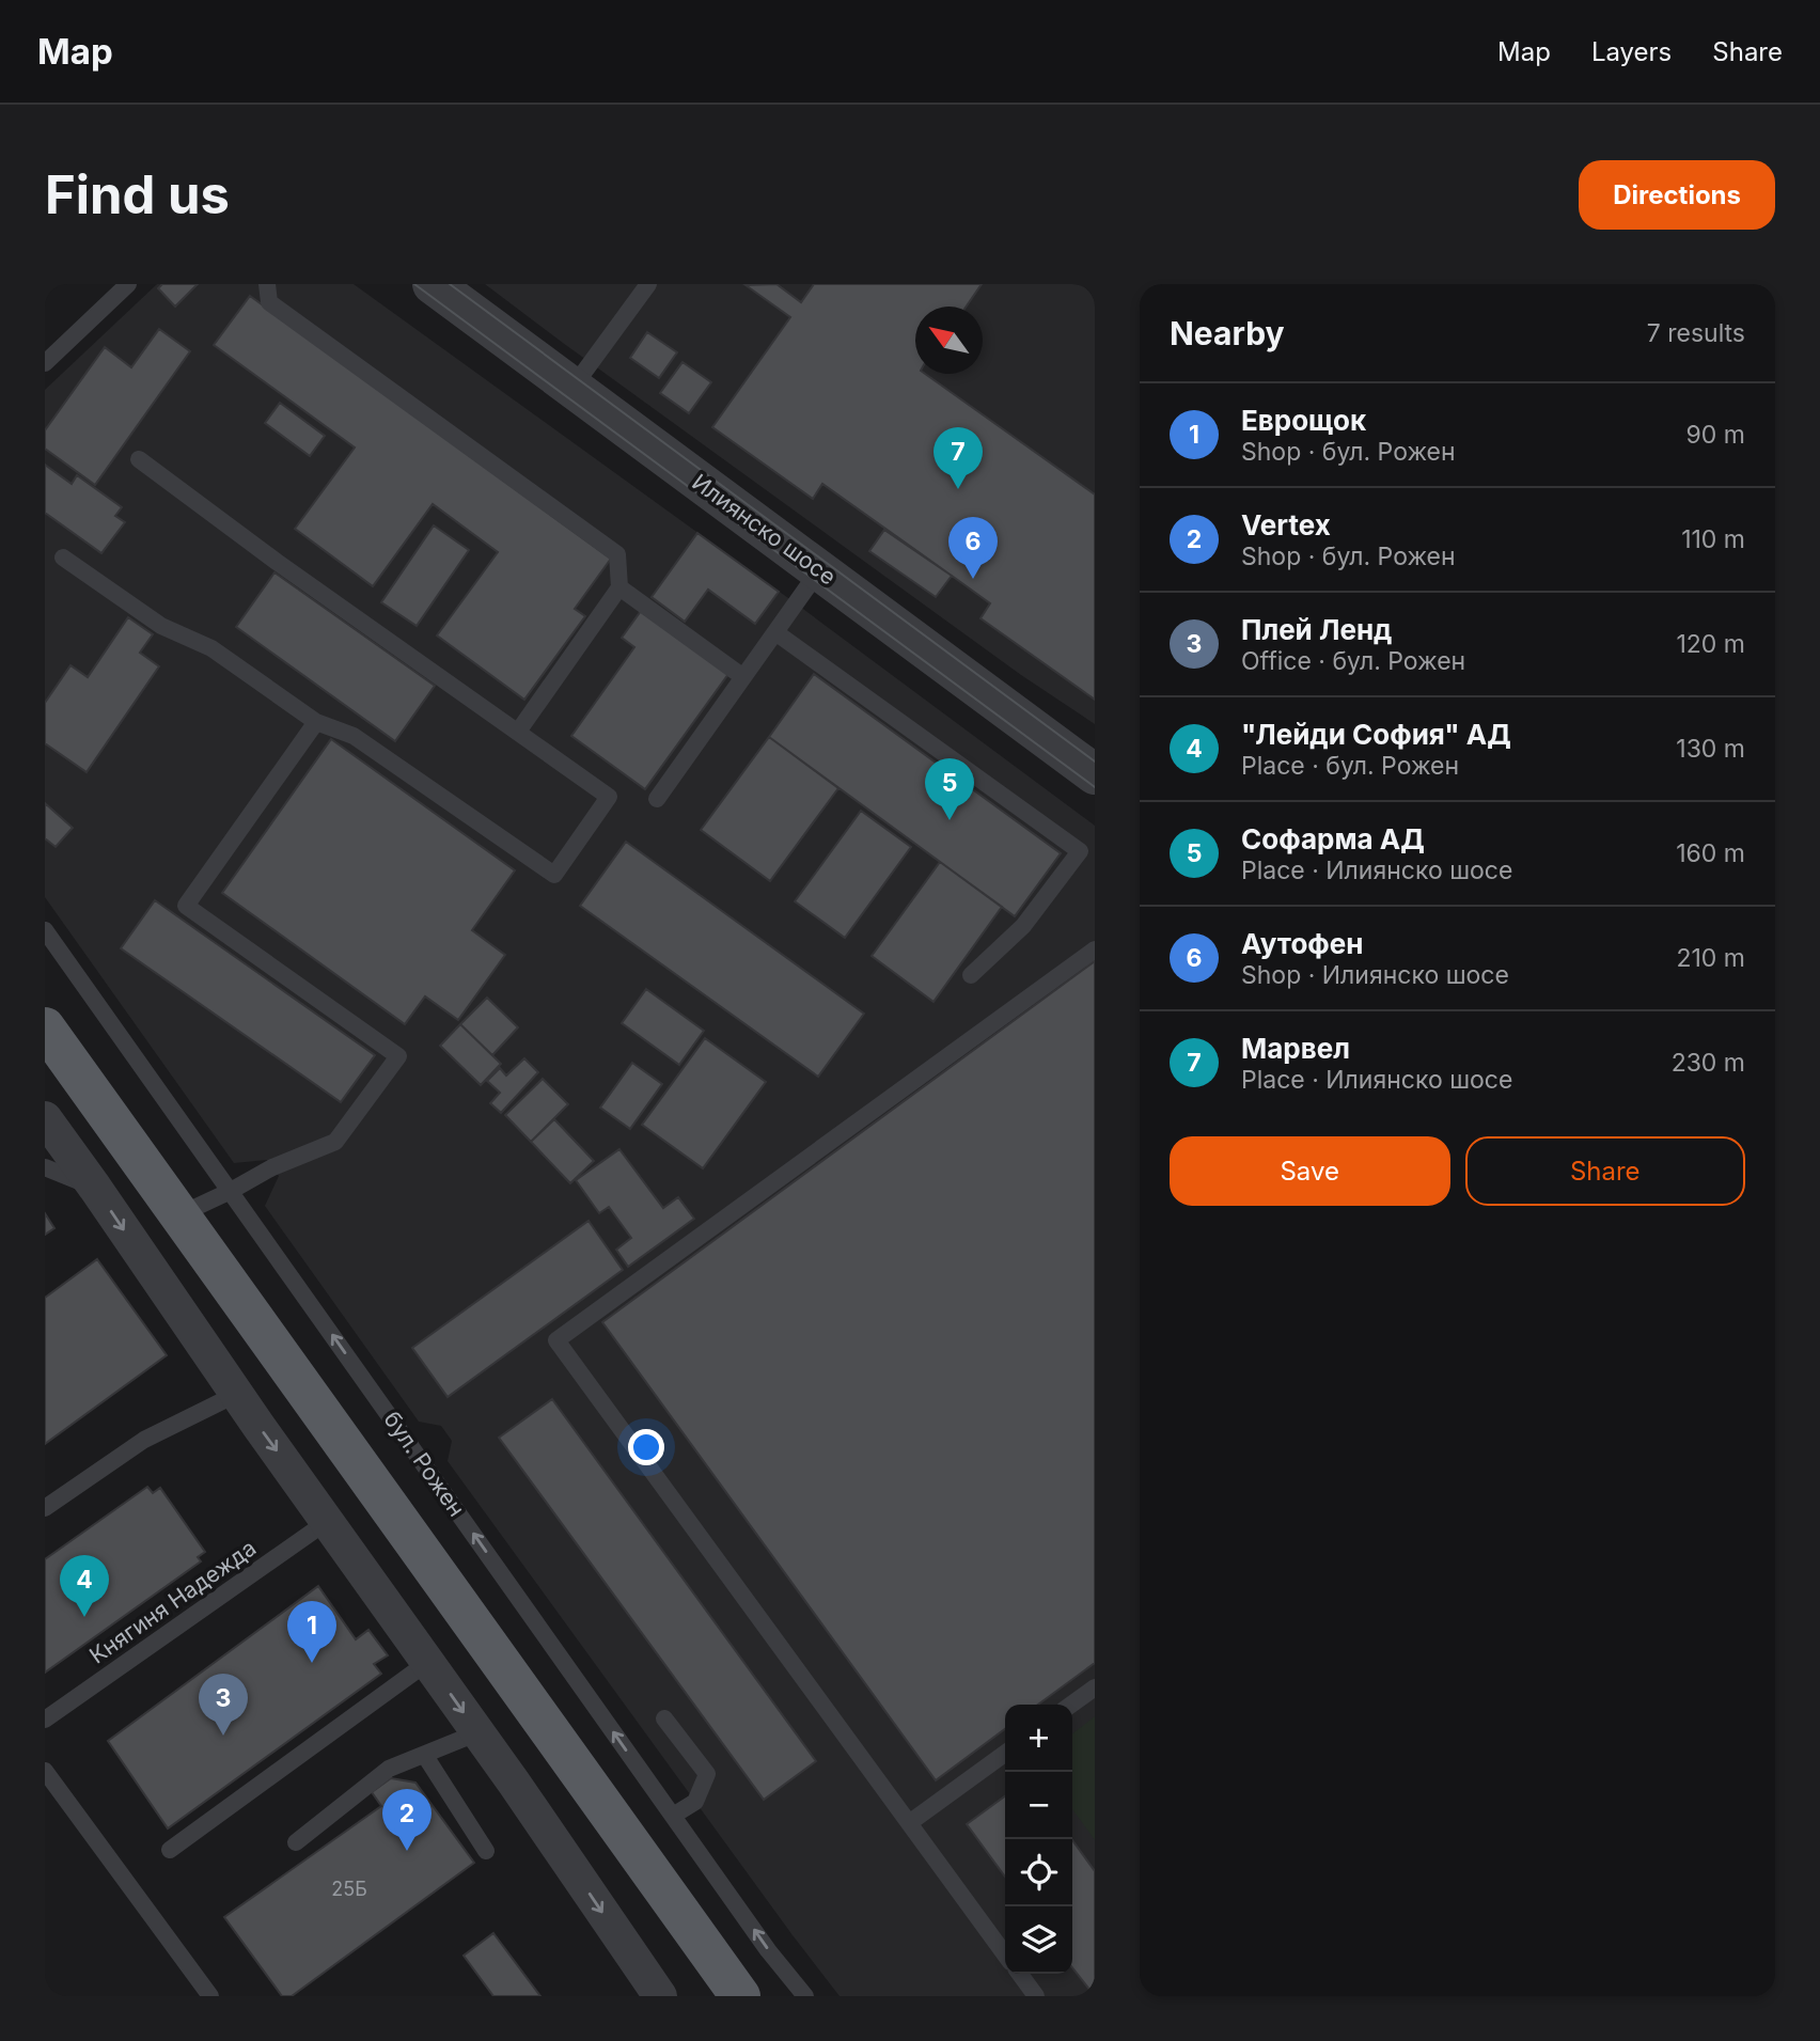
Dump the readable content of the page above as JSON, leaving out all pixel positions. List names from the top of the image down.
{
  "streets": {
    "street": ["Илиянско шосе"],
    "lane": ["бул. Рожен", "Княгиня Надежда"]
  },
  "one_way": ["бул. Рожен"],
  "house_numbers": ["25Б"],
  "north": "top left",
  "page": {
    "header": "Map",
    "nav": ["Map", "Layers", "Share"],
    "buttons": [
      "Directions",
      ["Save", "Share"]
    ],
    "title": "Find us",
    "heading": ["Nearby", "7 results"],
    "list": [
      {
        "mark": "1",
        "name": "Еврощок",
        "note": "Shop · бул. Рожен",
        "value": "90 m"
      },
      {
        "mark": "2",
        "name": "Vertex",
        "note": "Shop · бул. Рожен",
        "value": "110 m"
      },
      {
        "mark": "3",
        "name": "Плей Ленд",
        "note": "Office · бул. Рожен",
        "value": "120 m"
      },
      {
        "mark": "4",
        "name": "\"Лейди София\" АД",
        "note": "Place · бул. Рожен",
        "value": "130 m"
      },
      {
        "mark": "5",
        "name": "Софарма АД",
        "note": "Place · Илиянско шосе",
        "value": "160 m"
      },
      {
        "mark": "6",
        "name": "Аутофен",
        "note": "Shop · Илиянско шосе",
        "value": "210 m"
      },
      {
        "mark": "7",
        "name": "Марвел",
        "note": "Place · Илиянско шосе",
        "value": "230 m"
      }
    ],
    "pins": [
      "7",
      "6",
      "5",
      "4",
      "1",
      "3",
      "2"
    ],
    "map_buttons": ["+", "−"]
  }
}
